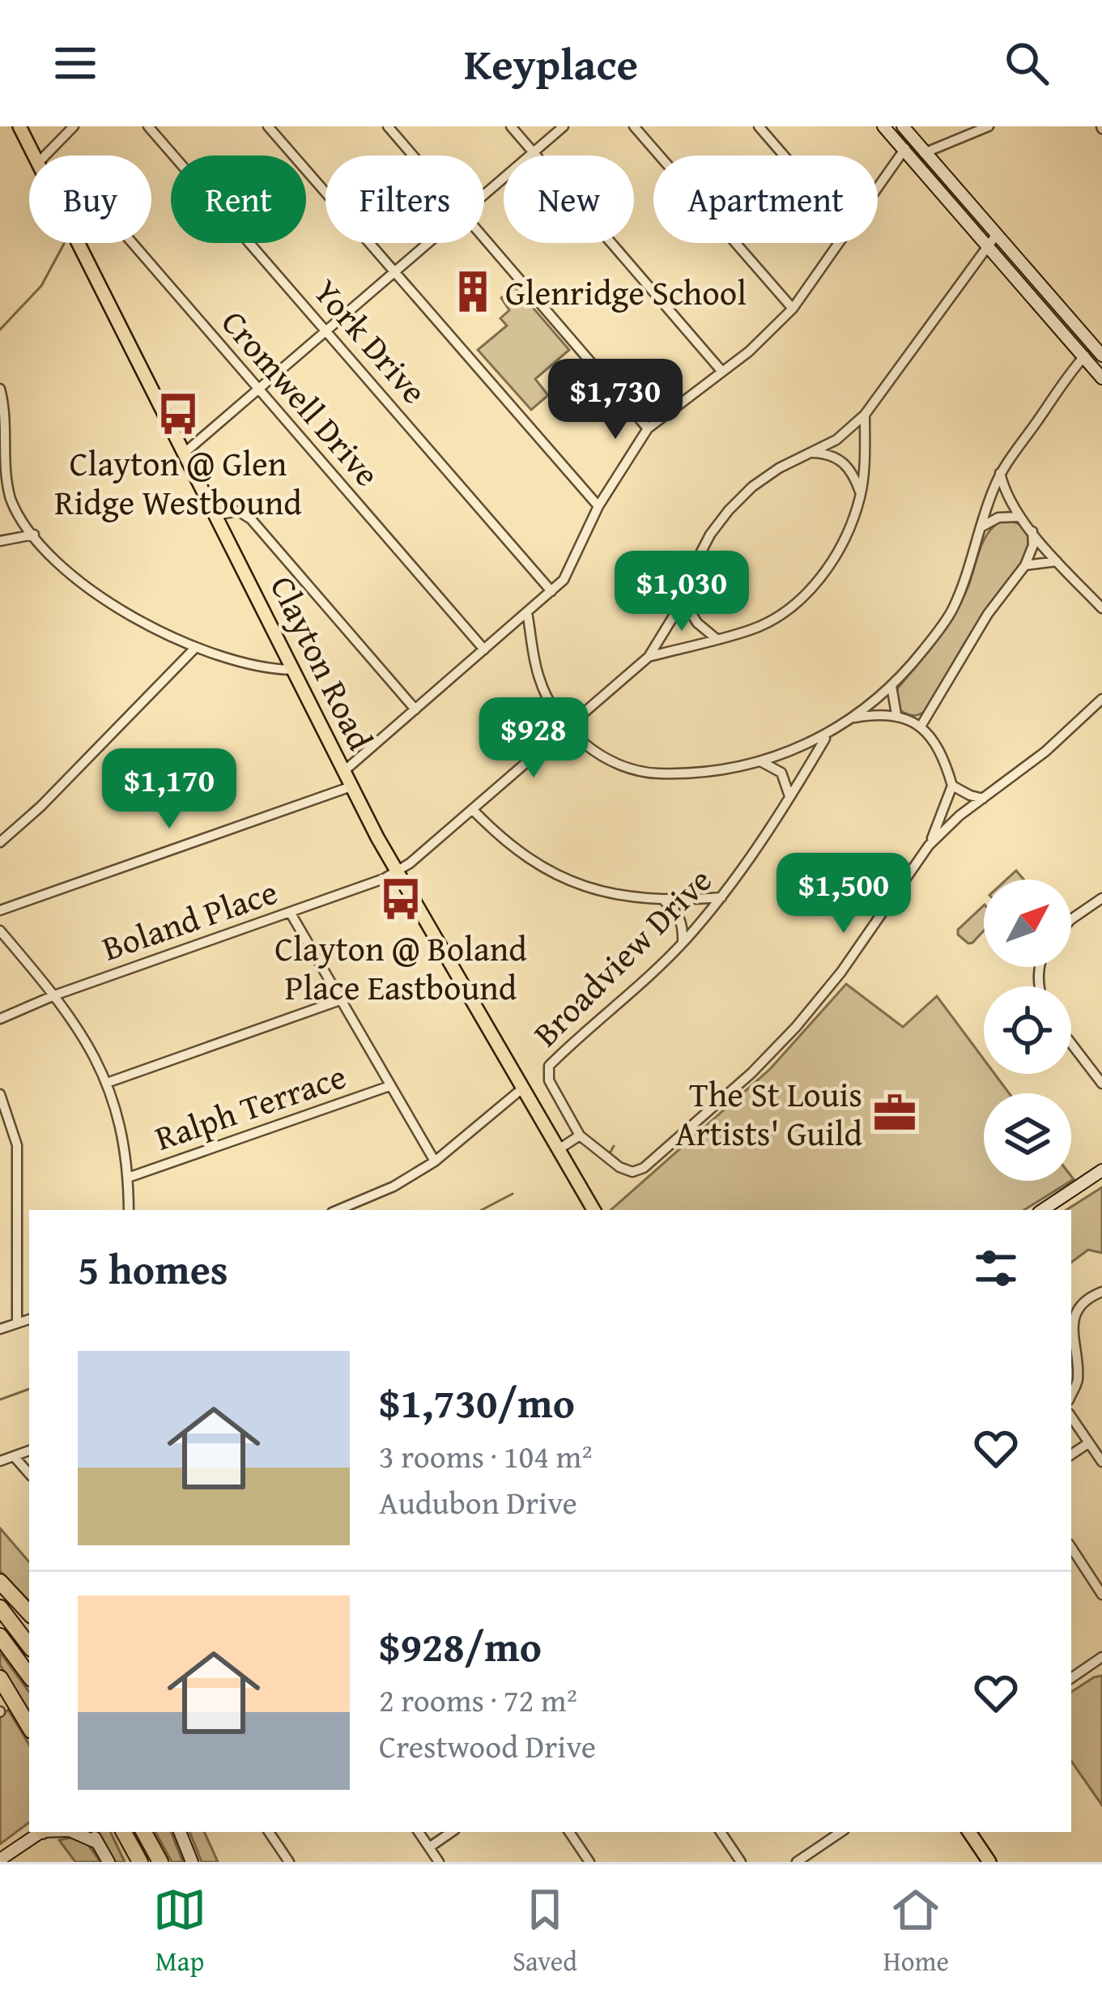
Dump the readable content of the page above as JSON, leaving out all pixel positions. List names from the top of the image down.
{
  "streets": {
    "main road": ["Clayton Road"],
    "street": [
      "York Drive",
      "Cromwell Drive",
      "Boland Place",
      "Broadview Drive",
      "Ralph Terrace"
    ]
  },
  "crossings": [
    ["Clayton Road", "Boland Place"]
  ],
  "places": {
    "building": ["Glenridge School"],
    "bus stop": ["Clayton @ Glen Ridge Westbound", "Clayton @ Boland Place Eastbound"],
    "office": ["The St Louis Artists' Guild"]
  },
  "north": "top right",
  "page": {
    "header": "Keyplace",
    "chip": [
      "Buy",
      "Rent",
      "Filters",
      "New",
      "Apartment"
    ],
    "price": [
      "$1,730",
      "$1,030",
      "$928",
      "$1,170",
      "$1,500"
    ],
    "heading": "5 homes",
    "list": [
      {
        "name": "$1,730/mo",
        "note": "3 rooms · 104 m² · Audubon Drive"
      },
      {
        "name": "$928/mo",
        "note": "2 rooms · 72 m² · Crestwood Drive"
      }
    ],
    "tabs": ["Map", "Saved", "Home"]
  }
}
